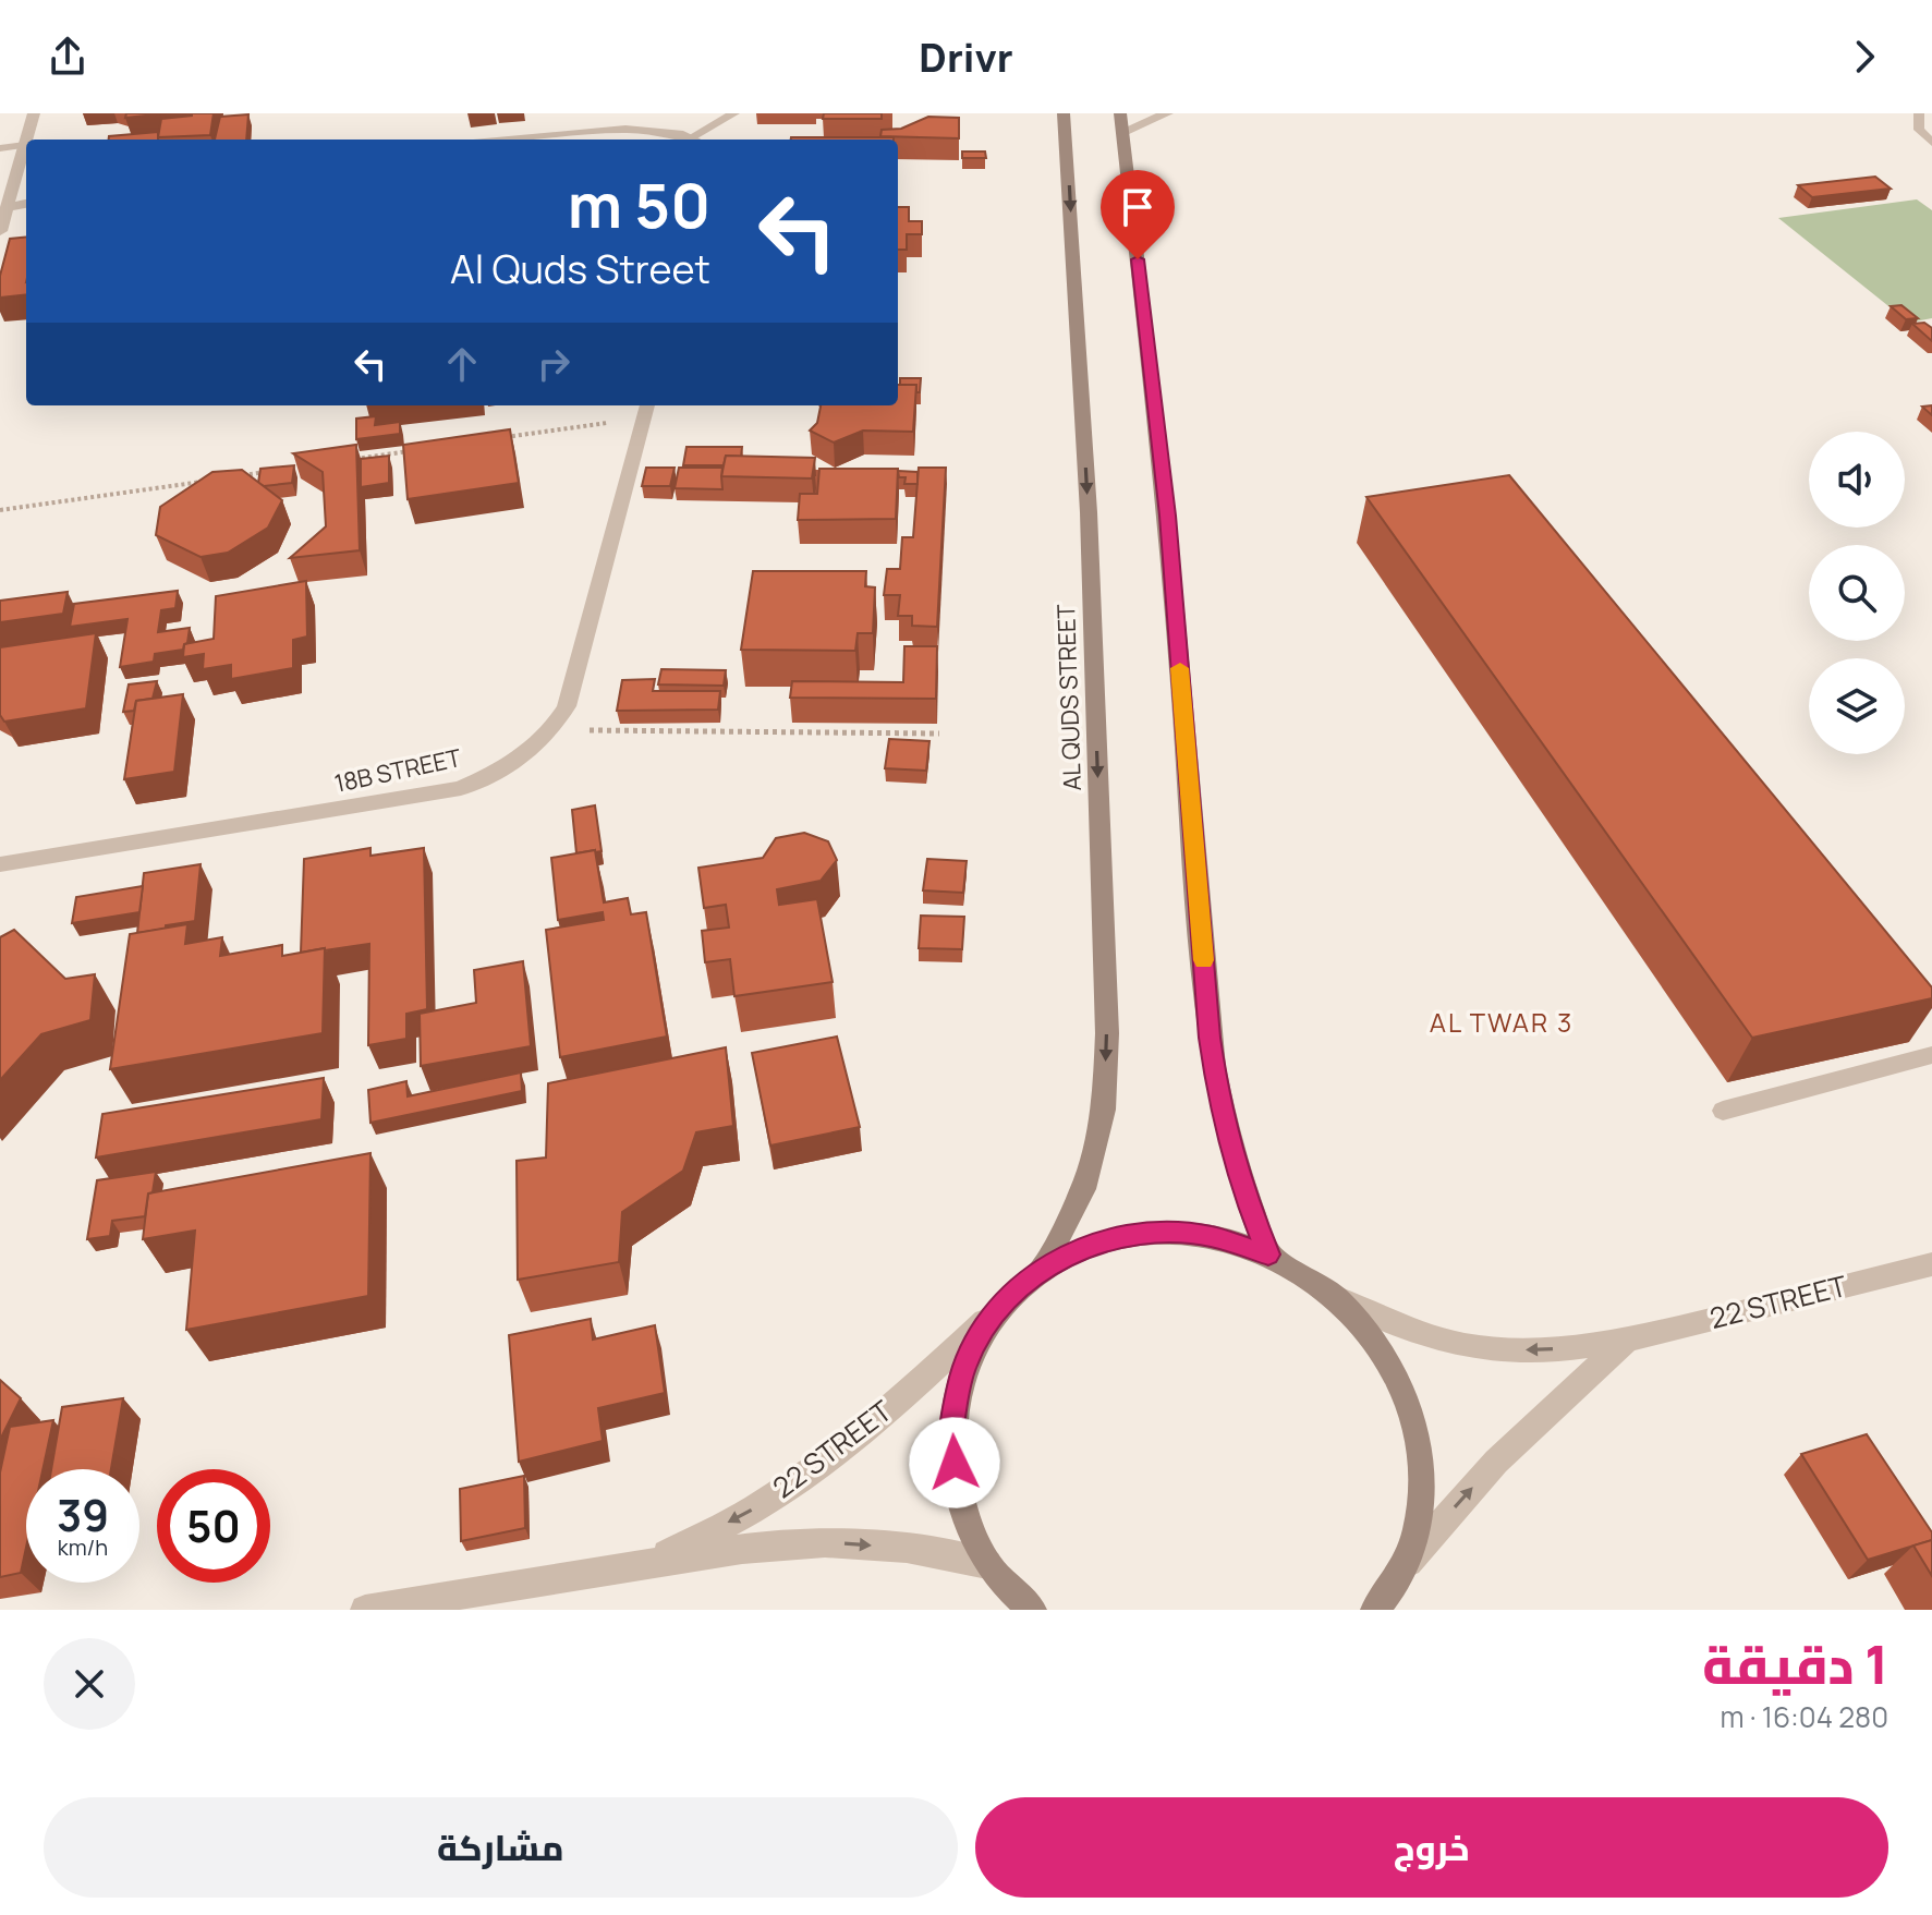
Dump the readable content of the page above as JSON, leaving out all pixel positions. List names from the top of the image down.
{
  "streets": {
    "main road": ["AL QUDS STREET"],
    "street": ["18B STREET", "22 STREET"]
  },
  "districts": ["AL TWAR 3"],
  "page": {
    "header": "Drivr",
    "turn": ["50 m", "Al Quds Street"],
    "speed": "39 km/h",
    "limit": "50",
    "heading": ["1 دقيقة", "280 m · 16:04"],
    "buttons": ["خروج", "مشاركة"]
  }
}
